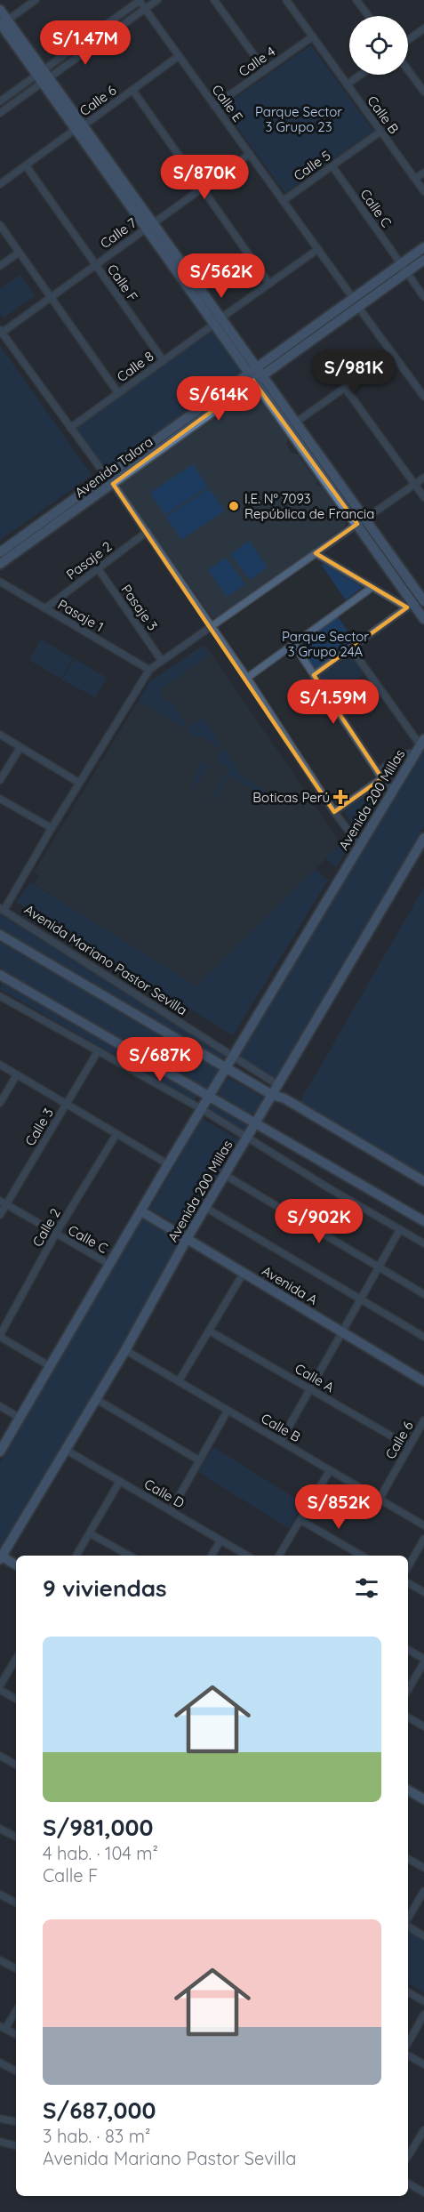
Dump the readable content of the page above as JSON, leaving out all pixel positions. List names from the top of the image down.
{
  "streets": {
    "street": [
      "Calle 4",
      "Calle 6",
      "Calle E",
      "Calle B",
      "Calle 5",
      "Calle C",
      "Calle 7",
      "Calle F",
      "Calle 8",
      "Avenida Talara",
      "Pasaje 2",
      "Pasaje 3",
      "Pasaje 1",
      "Avenida 200 Millas",
      "Avenida Mariano Pastor Sevilla",
      "Calle 3",
      "Calle 2",
      "Avenida A",
      "Calle A",
      "Calle D"
    ]
  },
  "crossings": [
    ["Calle 4", "Calle E"],
    ["Calle 4", "Calle B"],
    ["Calle 6", "Calle E"],
    ["Calle 6", "Calle B"],
    ["Calle 6", "Calle F"],
    ["Calle 6", "Calle A"],
    ["Calle E", "Calle 5"],
    ["Calle E", "Calle 7"],
    ["Calle E", "Calle 8"],
    ["Calle E", "Avenida Talara"],
    ["Calle B", "Calle 5"],
    ["Calle B", "Avenida 200 Millas"],
    ["Calle 5", "Calle C"],
    ["Calle C", "Avenida Talara"],
    ["Calle C", "Avenida 200 Millas"],
    ["Calle C", "Calle 3"],
    ["Calle C", "Calle 2"],
    ["Calle 7", "Calle F"],
    ["Calle F", "Calle 8"],
    ["Pasaje 2", "Pasaje 3"],
    ["Pasaje 2", "Pasaje 1"],
    ["Avenida 200 Millas", "Avenida Mariano Pastor Sevilla"],
    ["Avenida 200 Millas", "Avenida A"],
    ["Avenida 200 Millas", "Calle D"]
  ],
  "parks": ["Parque Sector 3 Grupo 23", "Parque Sector 3 Grupo 24A"],
  "places": {
    "other": ["I.E. N° 7093 República de Francia"],
    "health": ["Boticas Perú"]
  },
  "page": {
    "price": [
      "S/1.47M",
      "S/870K",
      "S/562K",
      "S/981K",
      "S/614K",
      "S/1.59M",
      "S/687K",
      "S/902K",
      "S/852K"
    ],
    "heading": "9 viviendas",
    "list": [
      {
        "name": "S/981,000",
        "note": "4 hab. · 104 m² · Calle F"
      },
      {
        "name": "S/687,000",
        "note": "3 hab. · 83 m² · Avenida Mariano Pastor Sevilla"
      }
    ]
  }
}
